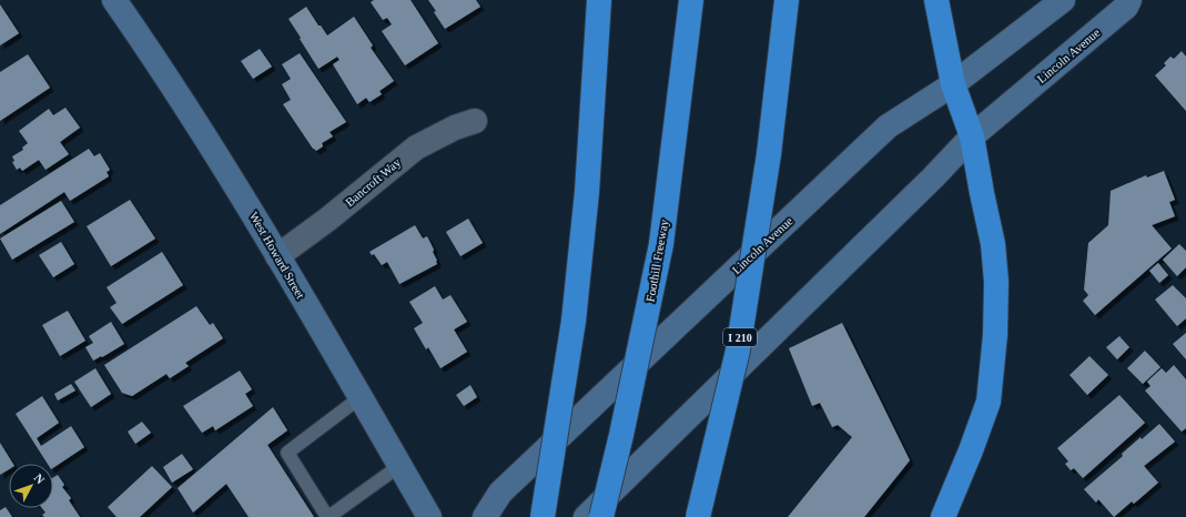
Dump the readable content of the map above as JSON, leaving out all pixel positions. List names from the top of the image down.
{
  "streets": {
    "highway": ["Foothill Freeway", "I 210"],
    "main road": ["Lincoln Avenue", "West Howard Street"],
    "street": ["Bancroft Way"]
  },
  "crossings": [
    ["Bancroft Way", "West Howard Street"]
  ],
  "north": "top right"
}
